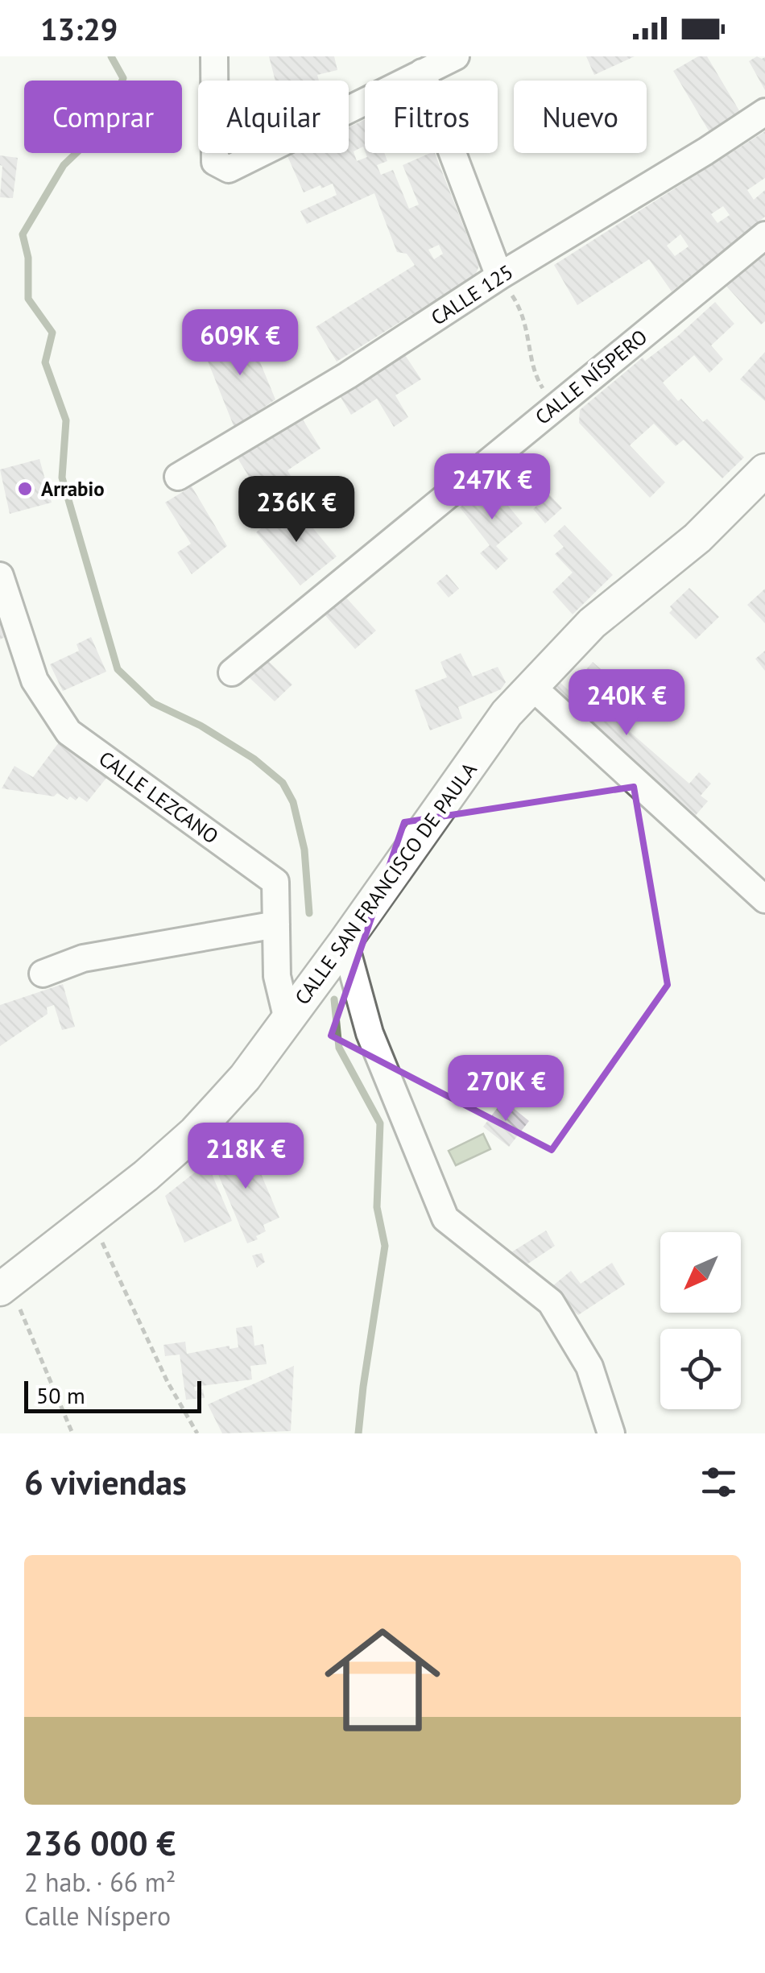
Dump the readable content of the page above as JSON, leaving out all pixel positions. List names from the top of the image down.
{
  "streets": {
    "main road": ["CALLE SAN FRANCISCO DE PAULA"],
    "street": ["CALLE 125", "CALLE NÍSPERO", "CALLE LEZCANO"]
  },
  "crossings": [
    ["CALLE LEZCANO", "CALLE SAN FRANCISCO DE PAULA"]
  ],
  "places": ["Arrabio"],
  "scale_bar": "50 m",
  "north": "bottom left",
  "page": {
    "status": "13:29",
    "chip": [
      "Comprar",
      "Alquilar",
      "Filtros",
      "Nuevo"
    ],
    "price": [
      "609K €",
      "247K €",
      "236K €",
      "240K €",
      "270K €",
      "218K €"
    ],
    "scale": "50 m",
    "heading": "6 viviendas",
    "list": [
      {
        "name": "236 000 €",
        "note": "2 hab. · 66 m² · Calle Níspero"
      }
    ]
  }
}
